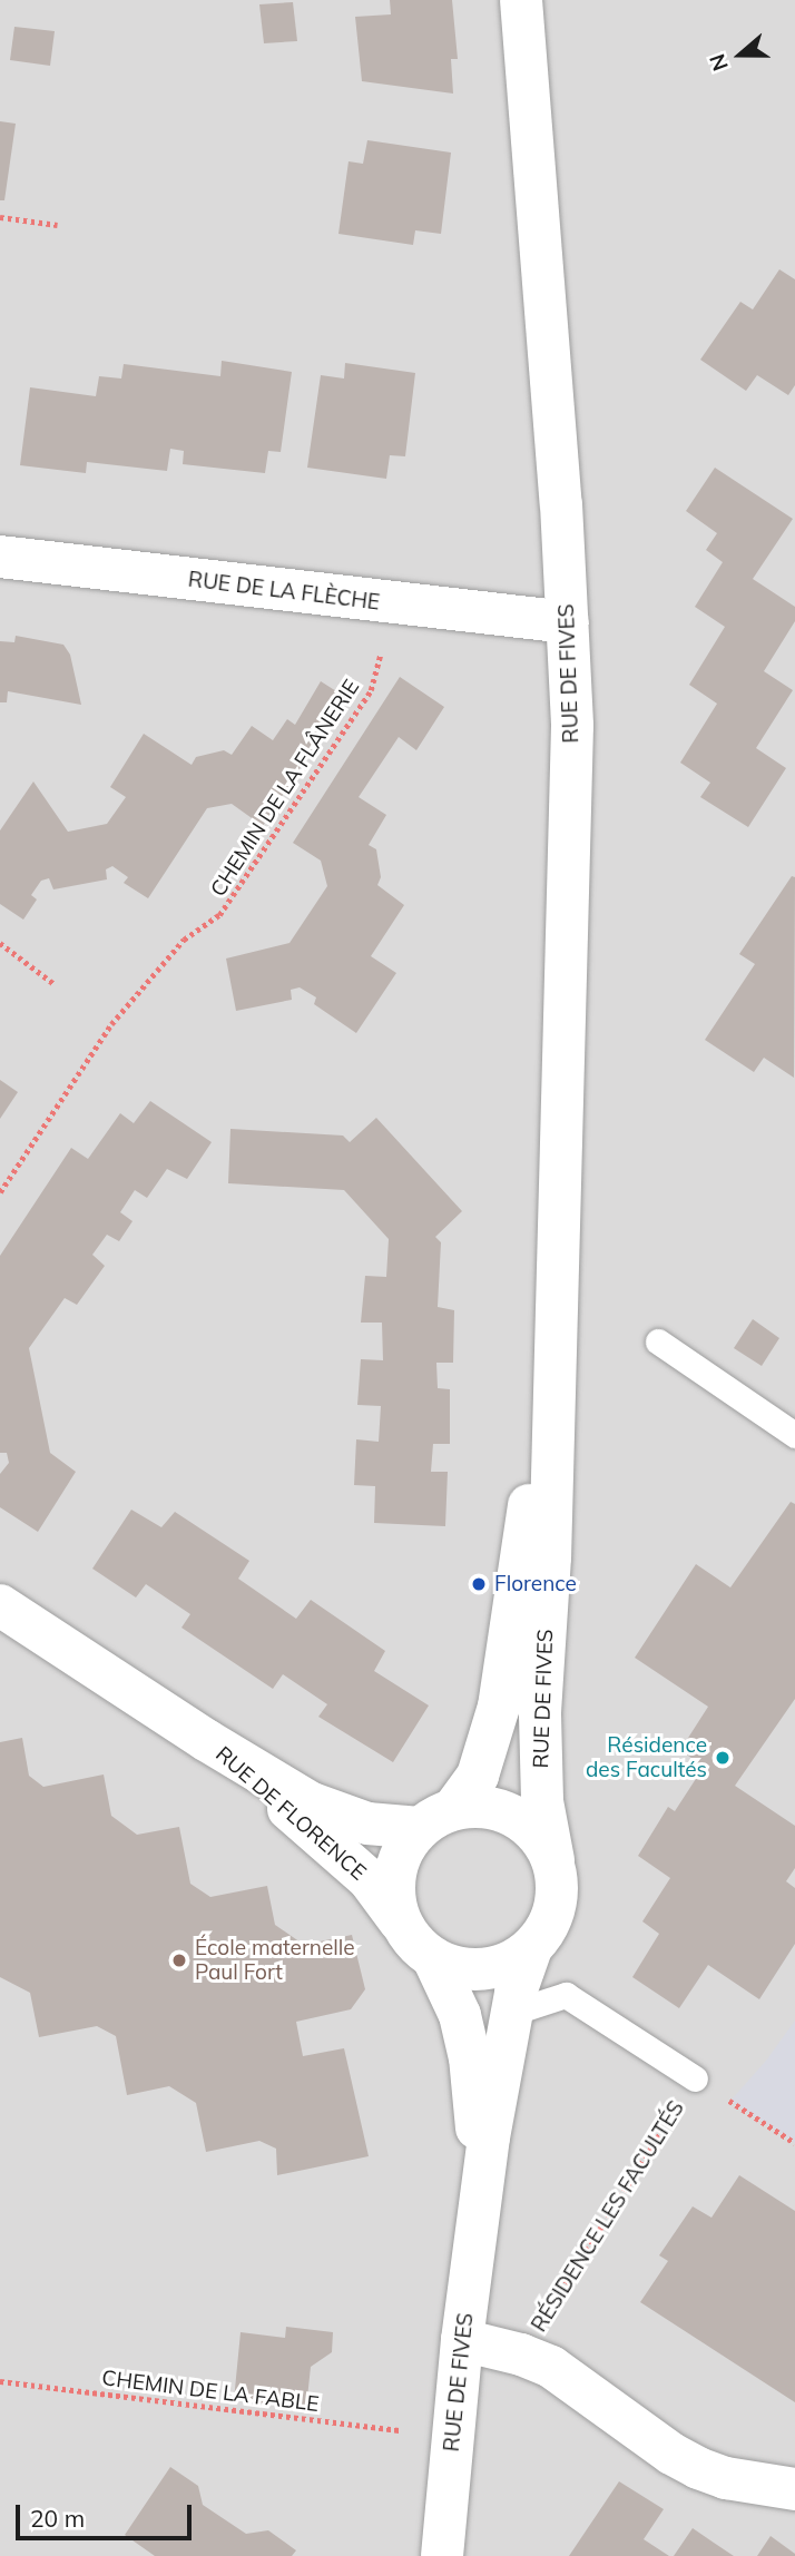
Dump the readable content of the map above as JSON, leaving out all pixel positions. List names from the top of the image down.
{
  "streets": {
    "street": ["RUE DE LA FLÈCHE", "RUE DE FIVES", "RUE DE FLORENCE"],
    "lane": ["RÉSIDENCE LES FACULTÉS"],
    "path": ["CHEMIN DE LA FLÂNERIE", "CHEMIN DE LA FABLE"]
  },
  "crossings": [
    ["RUE DE LA FLÈCHE", "RUE DE FIVES"],
    ["RUE DE LA FLÈCHE", "CHEMIN DE LA FLÂNERIE"],
    ["RUE DE FIVES", "RUE DE FLORENCE"],
    ["RUE DE FIVES", "RÉSIDENCE LES FACULTÉS"]
  ],
  "places": ["Florence", "Résidence des Facultés", "École maternelle Paul Fort"],
  "scale_bar": "20 m",
  "north": "left"
}
